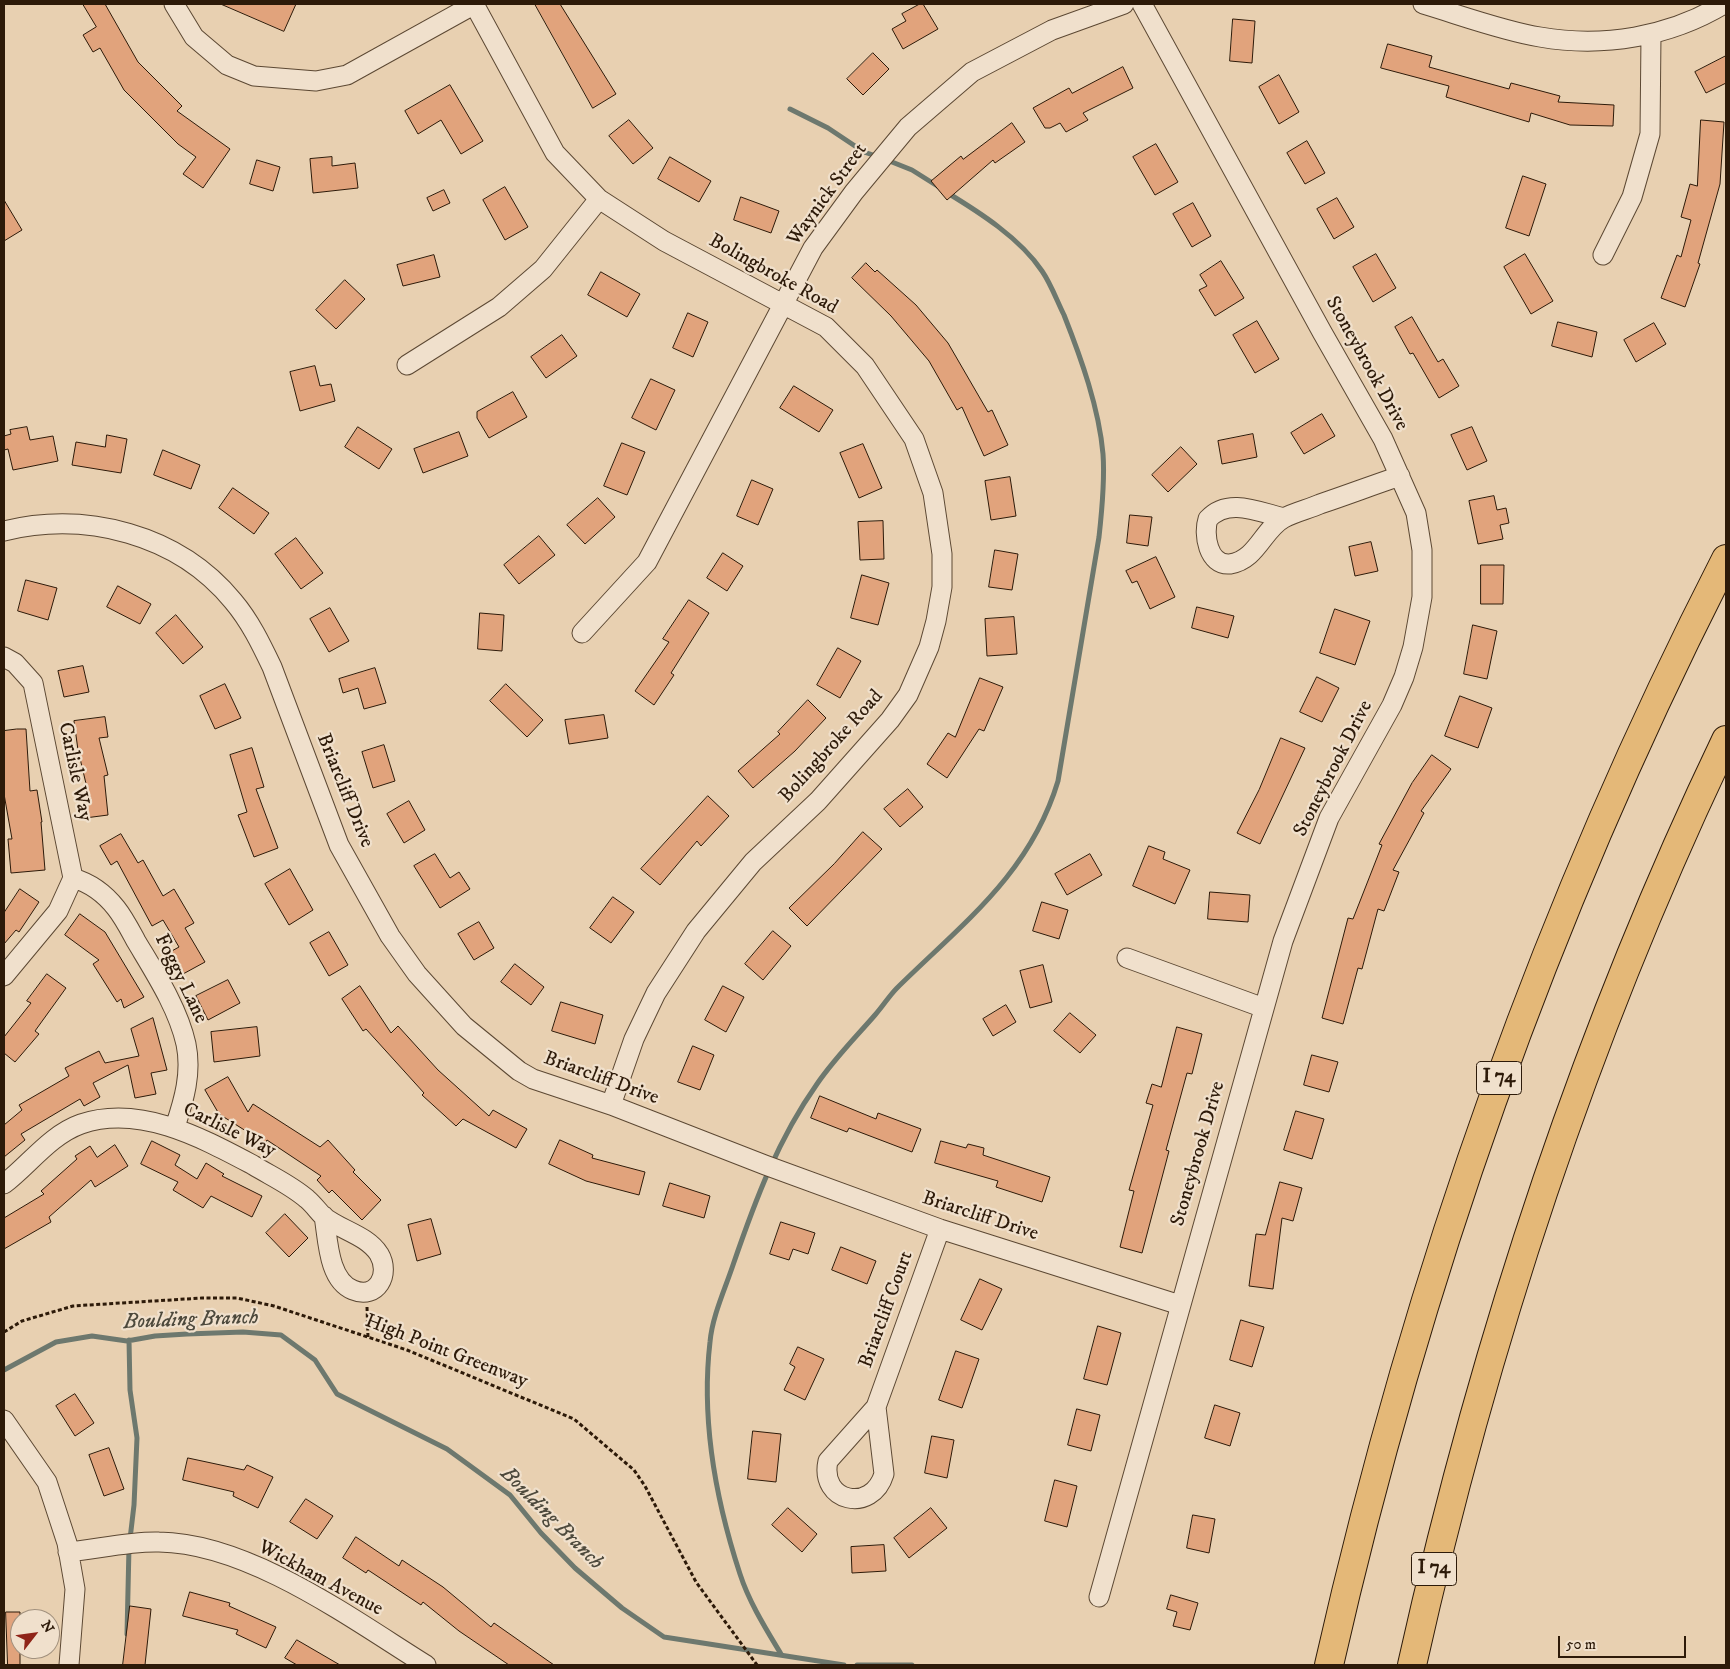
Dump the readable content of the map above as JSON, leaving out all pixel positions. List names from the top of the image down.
{
  "streets": {
    "highway": ["I 74"],
    "street": [
      "Waynick Street",
      "Bolingbroke Road",
      "Stoneybrook Drive",
      "Carlisle Way",
      "Briarcliff Drive",
      "Foggy Lane",
      "Briarcliff Court",
      "Wickham Avenue"
    ],
    "path": ["High Point Greenway"]
  },
  "crossings": [
    ["Waynick Street", "Bolingbroke Road"],
    ["Bolingbroke Road", "Briarcliff Drive"],
    ["Stoneybrook Drive", "Briarcliff Drive"],
    ["Carlisle Way", "Foggy Lane"],
    ["Briarcliff Drive", "Briarcliff Court"]
  ],
  "water": ["Boulding Branch"],
  "scale_bar": "50 m",
  "north": "top right"
}
